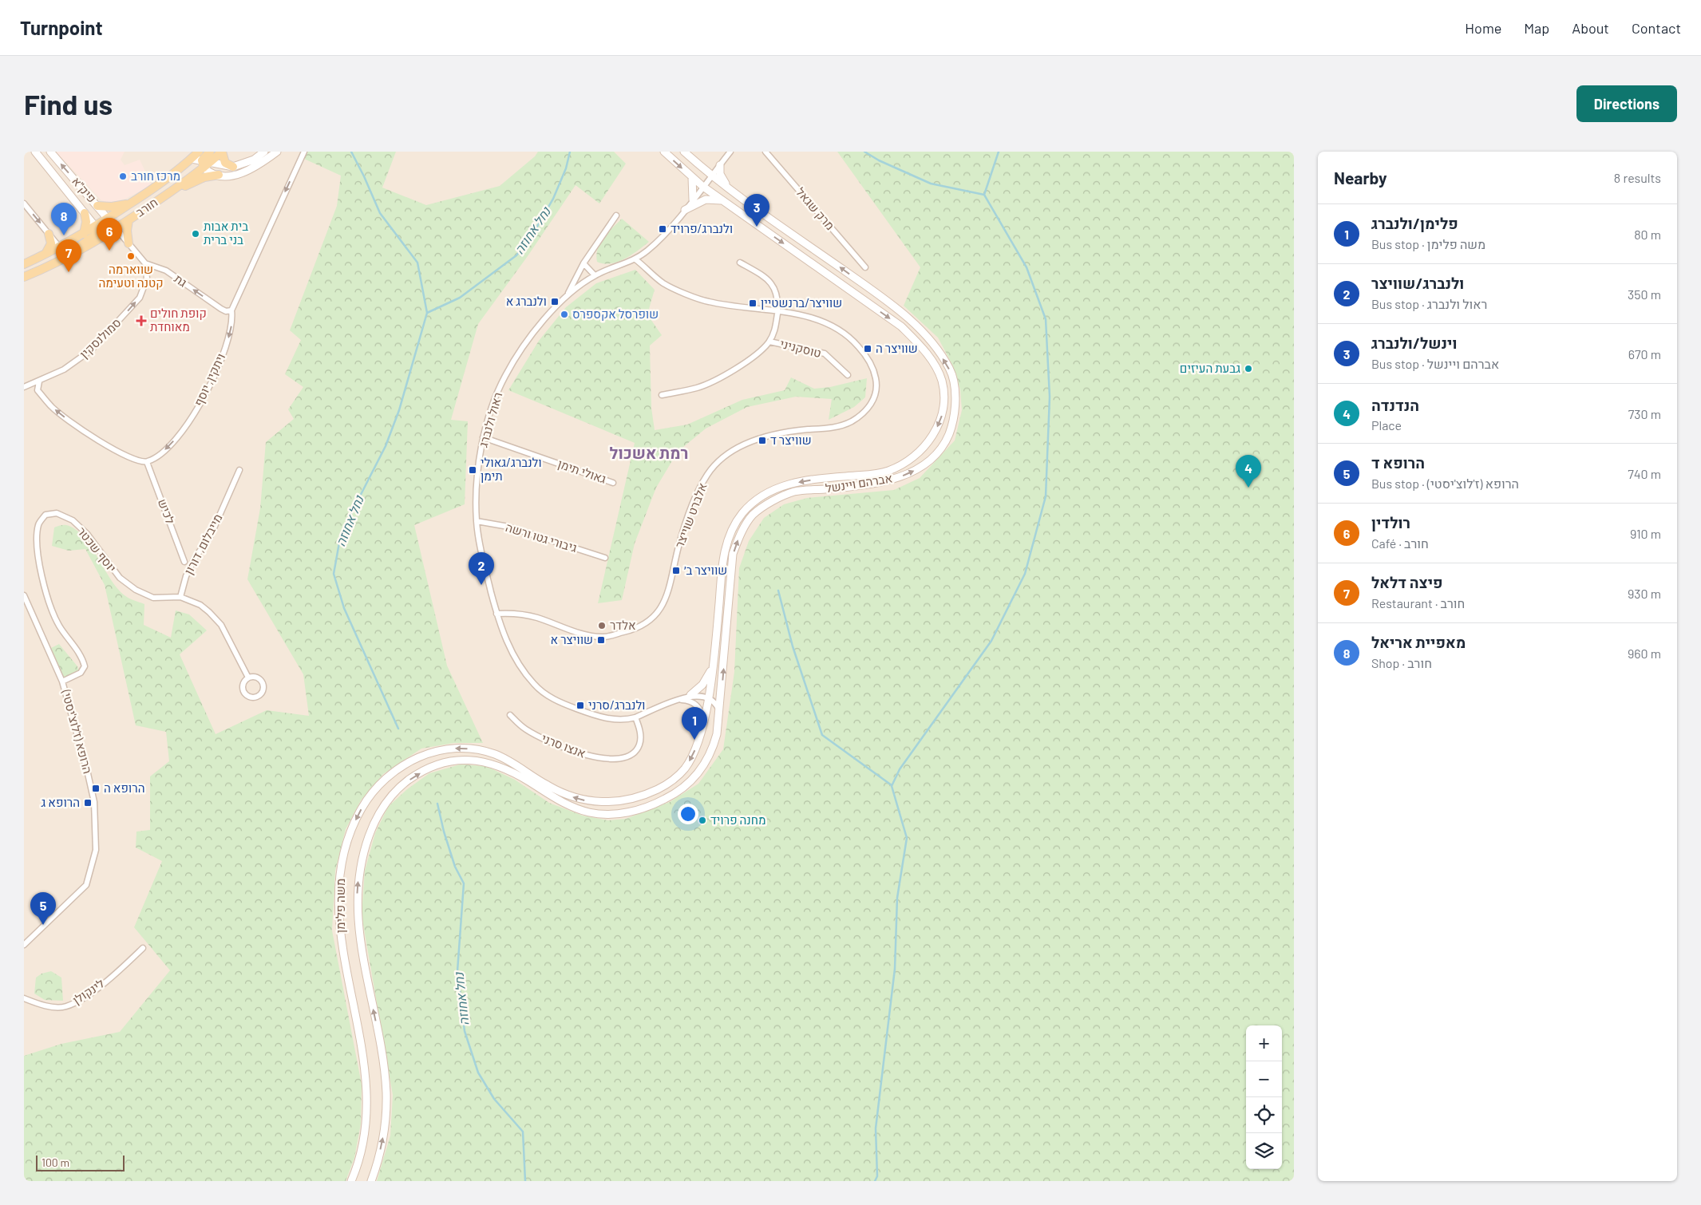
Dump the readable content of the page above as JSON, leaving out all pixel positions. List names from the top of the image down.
{
  "streets": {
    "main road": [
      "פיק\"א",
      "חורב",
      "אברהם ויינשל",
      "משה פלימן"
    ],
    "street": [
      "מרק שגאל",
      "גת",
      "סמולנסקין",
      "טוסקניני",
      "ויתקין, יוסף",
      "ראול ולנברג",
      "גאולי תימן",
      "לכיש",
      "אלברט שוייצר",
      "גיבורי גטו ורשה",
      "מייבלום, דורון",
      "יוסף שכטר",
      "הרופא (ז'לוצ'יסטי)",
      "אנצו סרני",
      "לינקולן"
    ]
  },
  "crossings": [
    ["פיק\"א", "חורב"],
    ["גת", "סמולנסקין"],
    ["גת", "ויתקין, יוסף"],
    ["ויתקין, יוסף", "לכיש"],
    ["ראול ולנברג", "גאולי תימן"],
    ["ראול ולנברג", "אברהם ויינשל"],
    ["ראול ולנברג", "אלברט שוייצר"],
    ["ראול ולנברג", "גיבורי גטו ורשה"],
    ["ראול ולנברג", "אנצו סרני"],
    ["אברהם ויינשל", "משה פלימן"],
    ["מייבלום, דורון", "יוסף שכטר"],
    ["יוסף שכטר", "הרופא (ז'לוצ'יסטי)"]
  ],
  "one_way": ["גת", "סמולנסקין", "ויתקין, יוסף"],
  "districts": ["רמת אשכול"],
  "water": ["נחל אחוזה"],
  "places": {
    "other": [
      "מרכז חורב",
      "בית אבות בני ברית",
      "שווארמה קטנה וטעימה",
      "שופרסל אקספרס",
      "גבעת העיזים",
      "אלדר",
      "מחנה פרויד"
    ],
    "transit": [
      "ולנברג/פרויד",
      "ולנברג א",
      "שוויצר/ברנשטיין",
      "שוויצר ה",
      "שוויצר ד",
      "ולנברג/גאולי תימן",
      "שוויצר ב׳",
      "שוויצר א",
      "ולנברג/סרני",
      "הרופא ה",
      "הרופא ג"
    ],
    "health": ["קופת חולים מאוחדת"]
  },
  "scale_bar": "100 m",
  "page": {
    "header": "Turnpoint",
    "nav": [
      "Home",
      "Map",
      "About",
      "Contact"
    ],
    "buttons": "Directions",
    "title": "Find us",
    "heading": ["Nearby", "8 results"],
    "pins": [
      "3",
      "8",
      "6",
      "7",
      "4",
      "2",
      "1",
      "5"
    ],
    "list": [
      {
        "mark": "1",
        "name": "פלימן/ולנברג",
        "note": "Bus stop · משה פלימן",
        "value": "80 m"
      },
      {
        "mark": "2",
        "name": "ולנברג/שוויצר",
        "note": "Bus stop · ראול ולנברג",
        "value": "350 m"
      },
      {
        "mark": "3",
        "name": "וינשל/ולנברג",
        "note": "Bus stop · אברהם ויינשל",
        "value": "670 m"
      },
      {
        "mark": "4",
        "name": "הנדנדה",
        "note": "Place",
        "value": "730 m"
      },
      {
        "mark": "5",
        "name": "הרופא ד",
        "note": "Bus stop · הרופא (ז'לוצ'יסטי)",
        "value": "740 m"
      },
      {
        "mark": "6",
        "name": "רולדין",
        "note": "Café · חורב",
        "value": "910 m"
      },
      {
        "mark": "7",
        "name": "פיצה דלאל",
        "note": "Restaurant · חורב",
        "value": "930 m"
      },
      {
        "mark": "8",
        "name": "מאפיית אריאל",
        "note": "Shop · חורב",
        "value": "960 m"
      }
    ],
    "map_buttons": ["+", "−"],
    "scale": "100 m"
  }
}
